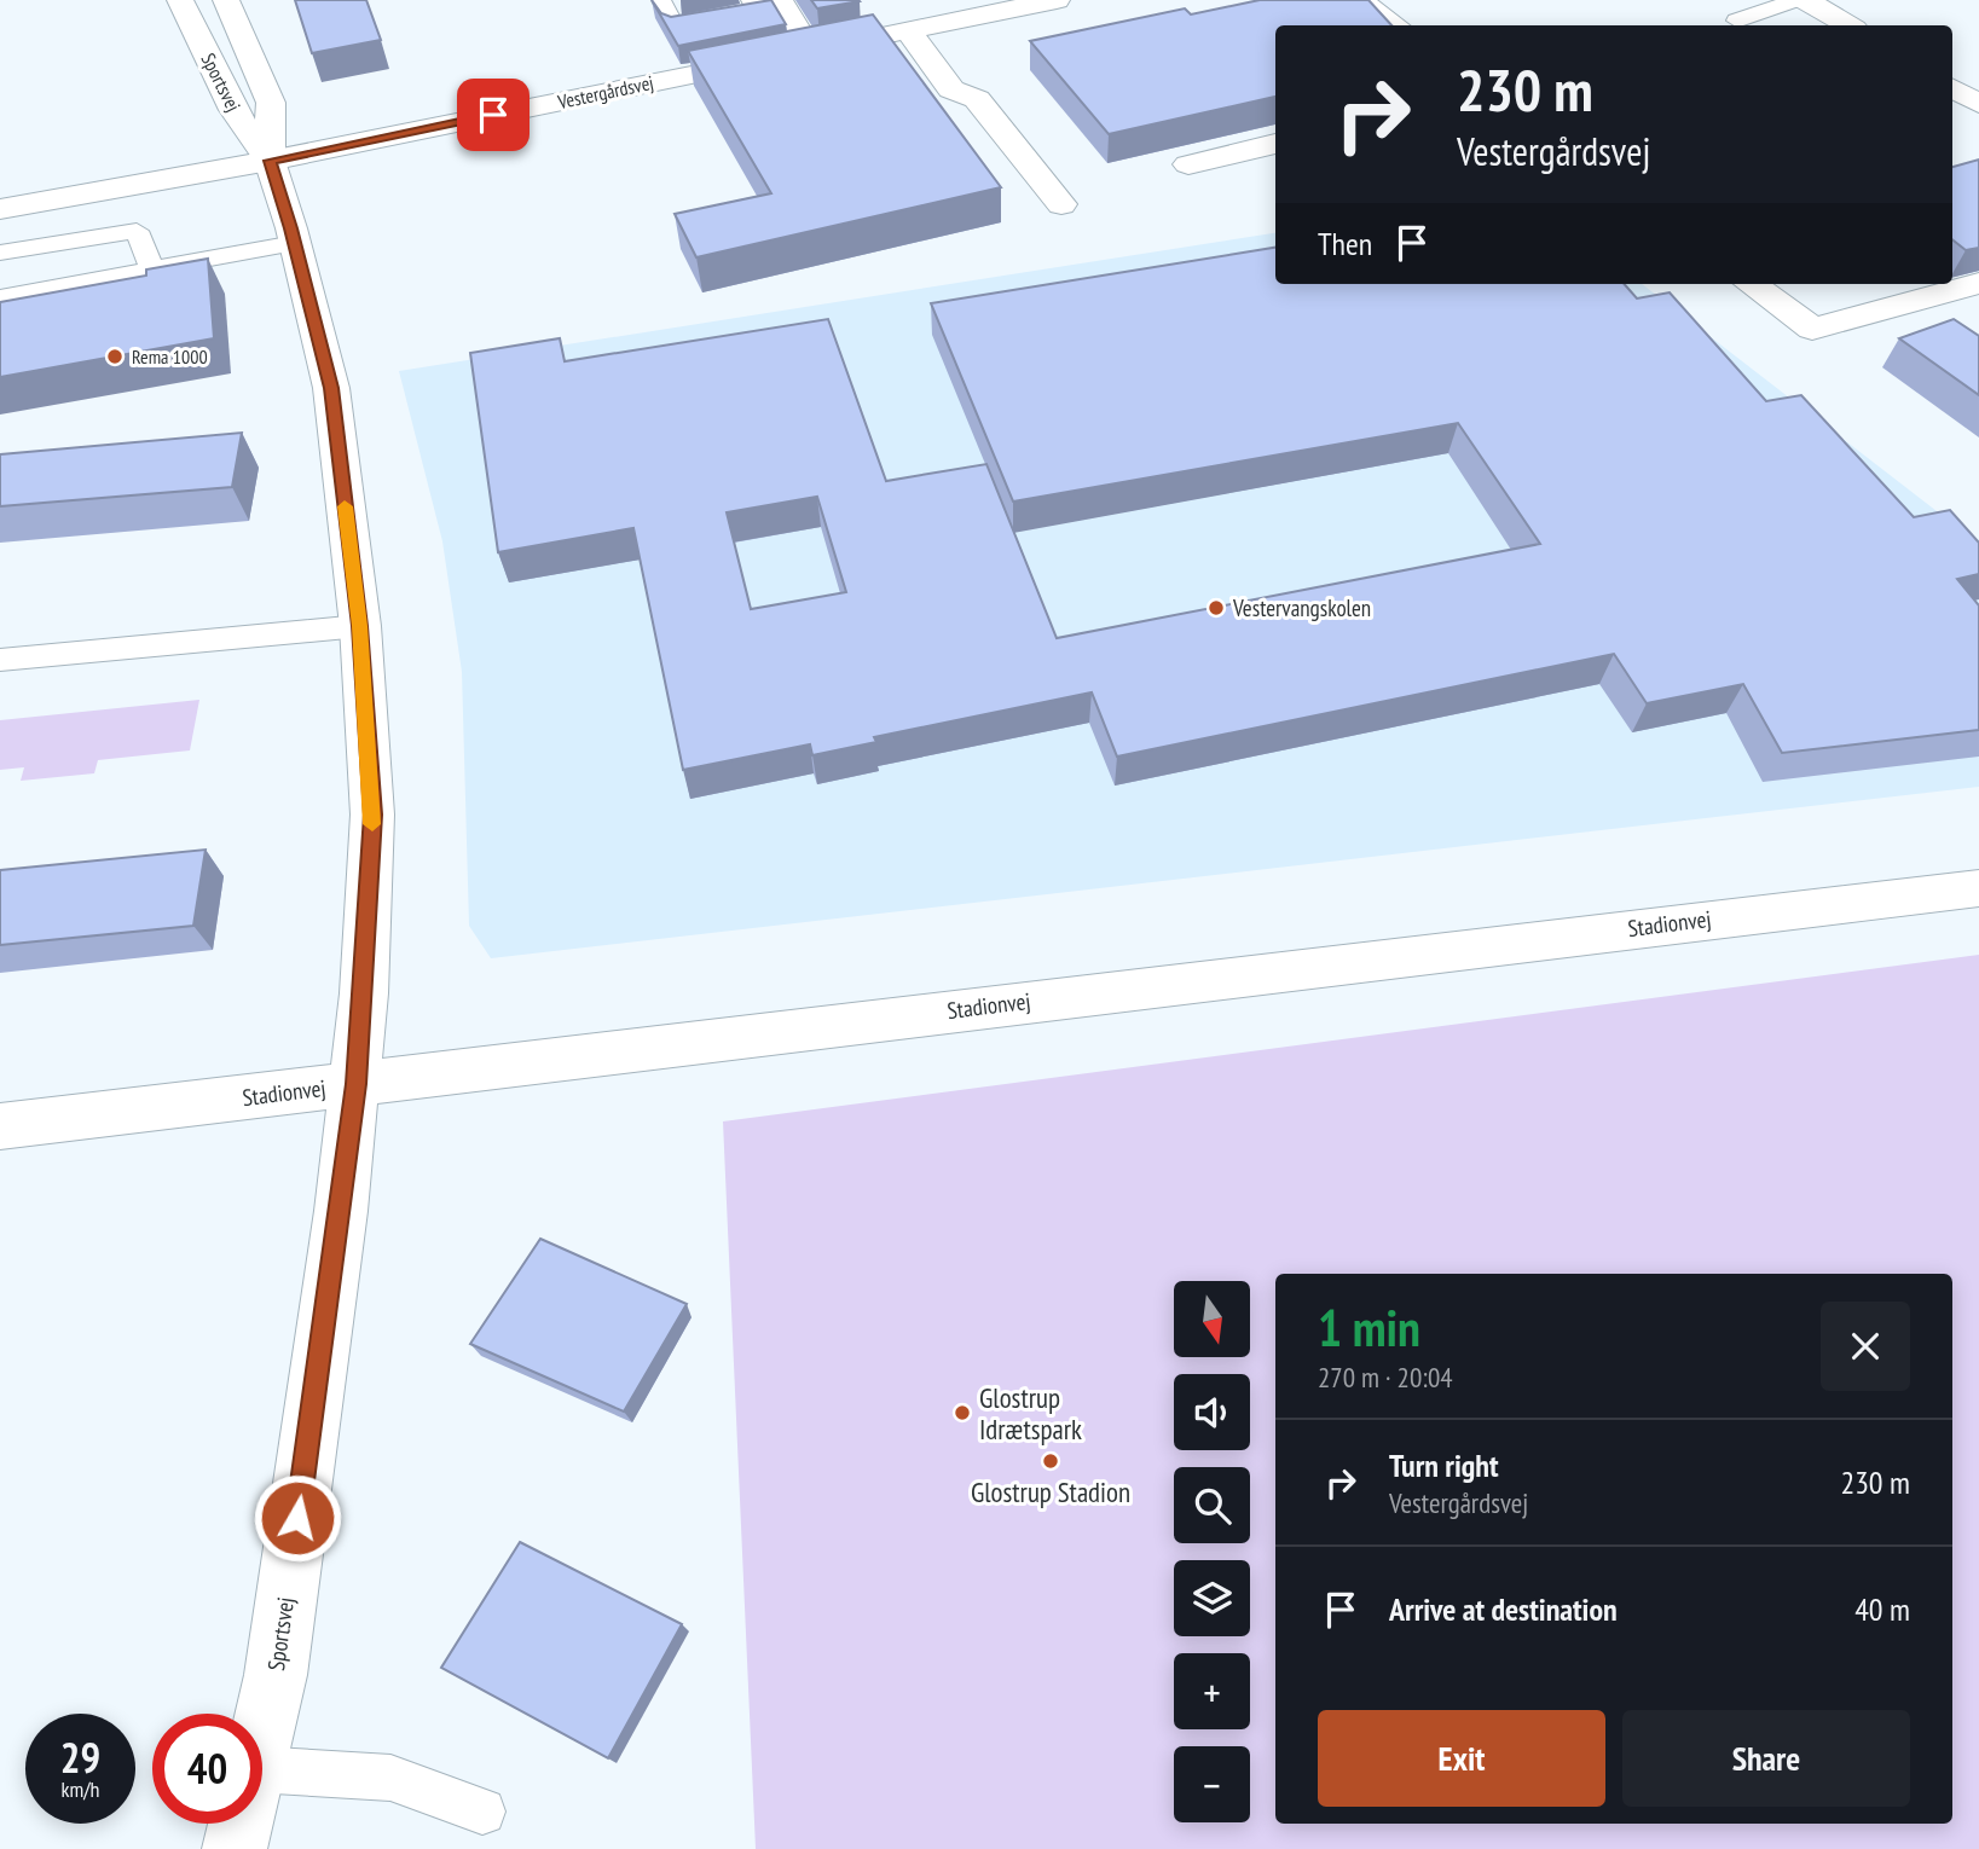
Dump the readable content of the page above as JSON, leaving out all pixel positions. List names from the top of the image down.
{
  "streets": {
    "street": ["Sportsvej", "Vestergårdsvej", "Stadionvej"]
  },
  "crossings": [
    ["Sportsvej", "Vestergårdsvej"],
    ["Sportsvej", "Stadionvej"]
  ],
  "places": [
    "Rema 1000",
    "Vestervangskolen",
    "Glostrup Idrætspark",
    "Glostrup Stadion"
  ],
  "north": "bottom",
  "page": {
    "turn": ["230 m", "Vestergårdsvej"],
    "then": "Then",
    "heading": ["1 min", "270 m · 20:04"],
    "map_buttons": ["+", "−"],
    "list": [
      {
        "name": "Turn right",
        "note": "Vestergårdsvej",
        "value": "230 m"
      },
      {
        "name": "Arrive at destination",
        "value": "40 m"
      }
    ],
    "buttons": ["Exit", "Share"],
    "speed": "29 km/h",
    "limit": "40"
  }
}
